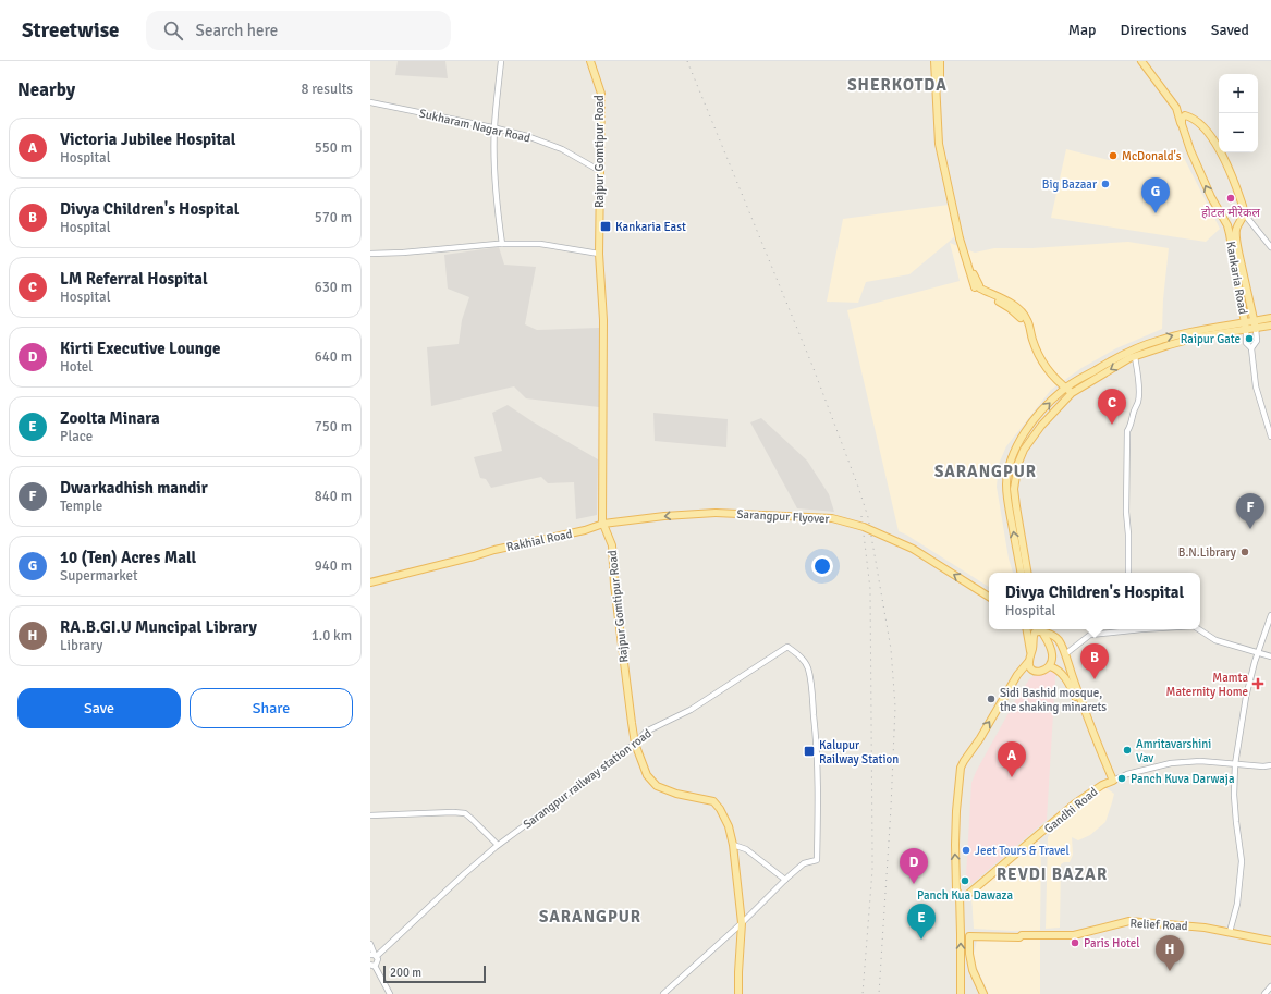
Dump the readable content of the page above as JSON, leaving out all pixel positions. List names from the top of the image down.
{
  "streets": {
    "main road": [
      "Rajpur Gomtipur Road",
      "Kankaria Road",
      "Sarangpur Flyover",
      "Rakhial Road",
      "Gandhi Road",
      "Relief Road"
    ],
    "street": ["Sukharam Nagar Road", "Sarangpur railway station road"]
  },
  "crossings": [
    ["Sukharam Nagar Road", "Rajpur Gomtipur Road"],
    ["Rajpur Gomtipur Road", "Rakhial Road"],
    ["Rajpur Gomtipur Road", "Sarangpur railway station road"],
    ["Sarangpur Flyover", "Rakhial Road"]
  ],
  "one_way": ["Sarangpur Flyover"],
  "districts": [
    "SHERKOTDA",
    "SARANGPUR",
    "REVDI BAZAR",
    "SARANGPUR"
  ],
  "places": {
    "other": [
      "McDonald's",
      "Big Bazaar",
      "होटल मीरेकल",
      "Raipur Gate",
      "B.N.Library",
      "Sidi Bashid mosque, the shaking minarets",
      "Amritavarshini Vav",
      "Panch Kuva Darwaja",
      "Jeet Tours & Travel",
      "Panch Kua Dawaza",
      "Paris Hotel"
    ],
    "transit": ["Kankaria East", "Kalupur Railway Station"],
    "health": ["Mamta Maternity Home"]
  },
  "scale_bar": "200 m",
  "page": {
    "header": "Streetwise",
    "search": "Search here",
    "nav": ["Map", "Directions", "Saved"],
    "heading": ["Nearby", "8 results"],
    "map_buttons": ["+", "−"],
    "list": [
      {
        "mark": "A",
        "name": "Victoria Jubilee Hospital",
        "note": "Hospital",
        "value": "550 m"
      },
      {
        "mark": "B",
        "name": "Divya Children's Hospital",
        "note": "Hospital",
        "value": "570 m"
      },
      {
        "mark": "C",
        "name": "LM Referral Hospital",
        "note": "Hospital",
        "value": "630 m"
      },
      {
        "mark": "D",
        "name": "Kirti Executive Lounge",
        "note": "Hotel",
        "value": "640 m"
      },
      {
        "mark": "E",
        "name": "Zoolta Minara",
        "note": "Place",
        "value": "750 m"
      },
      {
        "mark": "F",
        "name": "Dwarkadhish mandir",
        "note": "Temple",
        "value": "840 m"
      },
      {
        "mark": "G",
        "name": "10 (Ten) Acres Mall",
        "note": "Supermarket",
        "value": "940 m"
      },
      {
        "mark": "H",
        "name": "RA.B.GI.U Muncipal Library",
        "note": "Library",
        "value": "1.0 km"
      }
    ],
    "pins": [
      "G",
      "C",
      "F",
      "B",
      "A",
      "D",
      "E",
      "H"
    ],
    "popup": ["Divya Children's Hospital", "Hospital"],
    "buttons": ["Save", "Share"],
    "scale": "200 m"
  }
}
